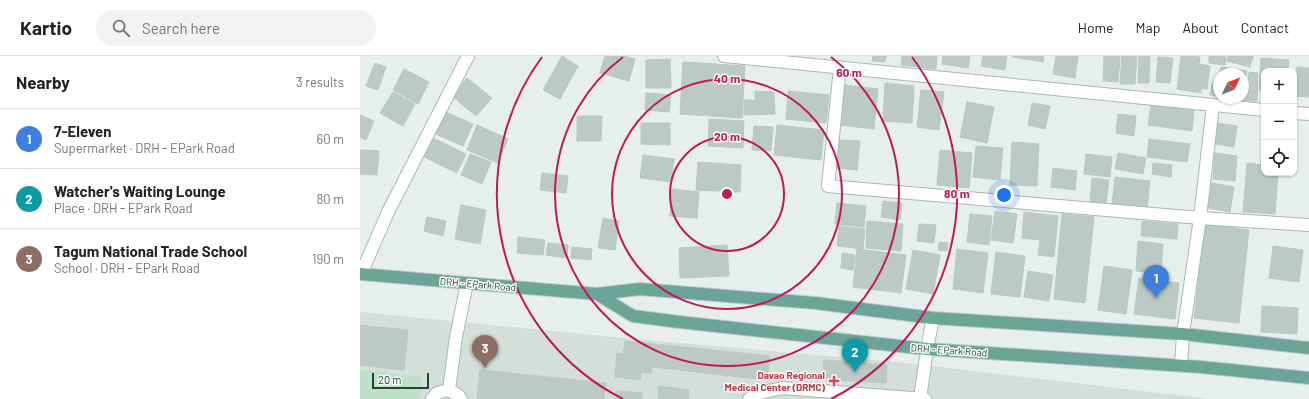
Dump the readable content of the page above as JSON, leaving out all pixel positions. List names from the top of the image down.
{
  "streets": {
    "main road": ["DRH - EPark Road"]
  },
  "places": {
    "health": ["Davao Regional Medical Center (DRMC)"]
  },
  "scale_bar": "20 m",
  "north": "top right",
  "page": {
    "header": "Kartio",
    "search": "Search here",
    "nav": [
      "Home",
      "Map",
      "About",
      "Contact"
    ],
    "heading": ["Nearby", "3 results"],
    "map_buttons": ["+", "−"],
    "list": [
      {
        "mark": "1",
        "name": "7-Eleven",
        "note": "Supermarket · DRH - EPark Road",
        "value": "60 m"
      },
      {
        "mark": "2",
        "name": "Watcher's Waiting Lounge",
        "note": "Place · DRH - EPark Road",
        "value": "80 m"
      },
      {
        "mark": "3",
        "name": "Tagum National Trade School",
        "note": "School · DRH - EPark Road",
        "value": "190 m"
      }
    ],
    "pins": ["1", "3", "2"],
    "scale": "20 m"
  },
  "rings": [
    "60 m",
    "40 m",
    "20 m",
    "80 m"
  ]
}
